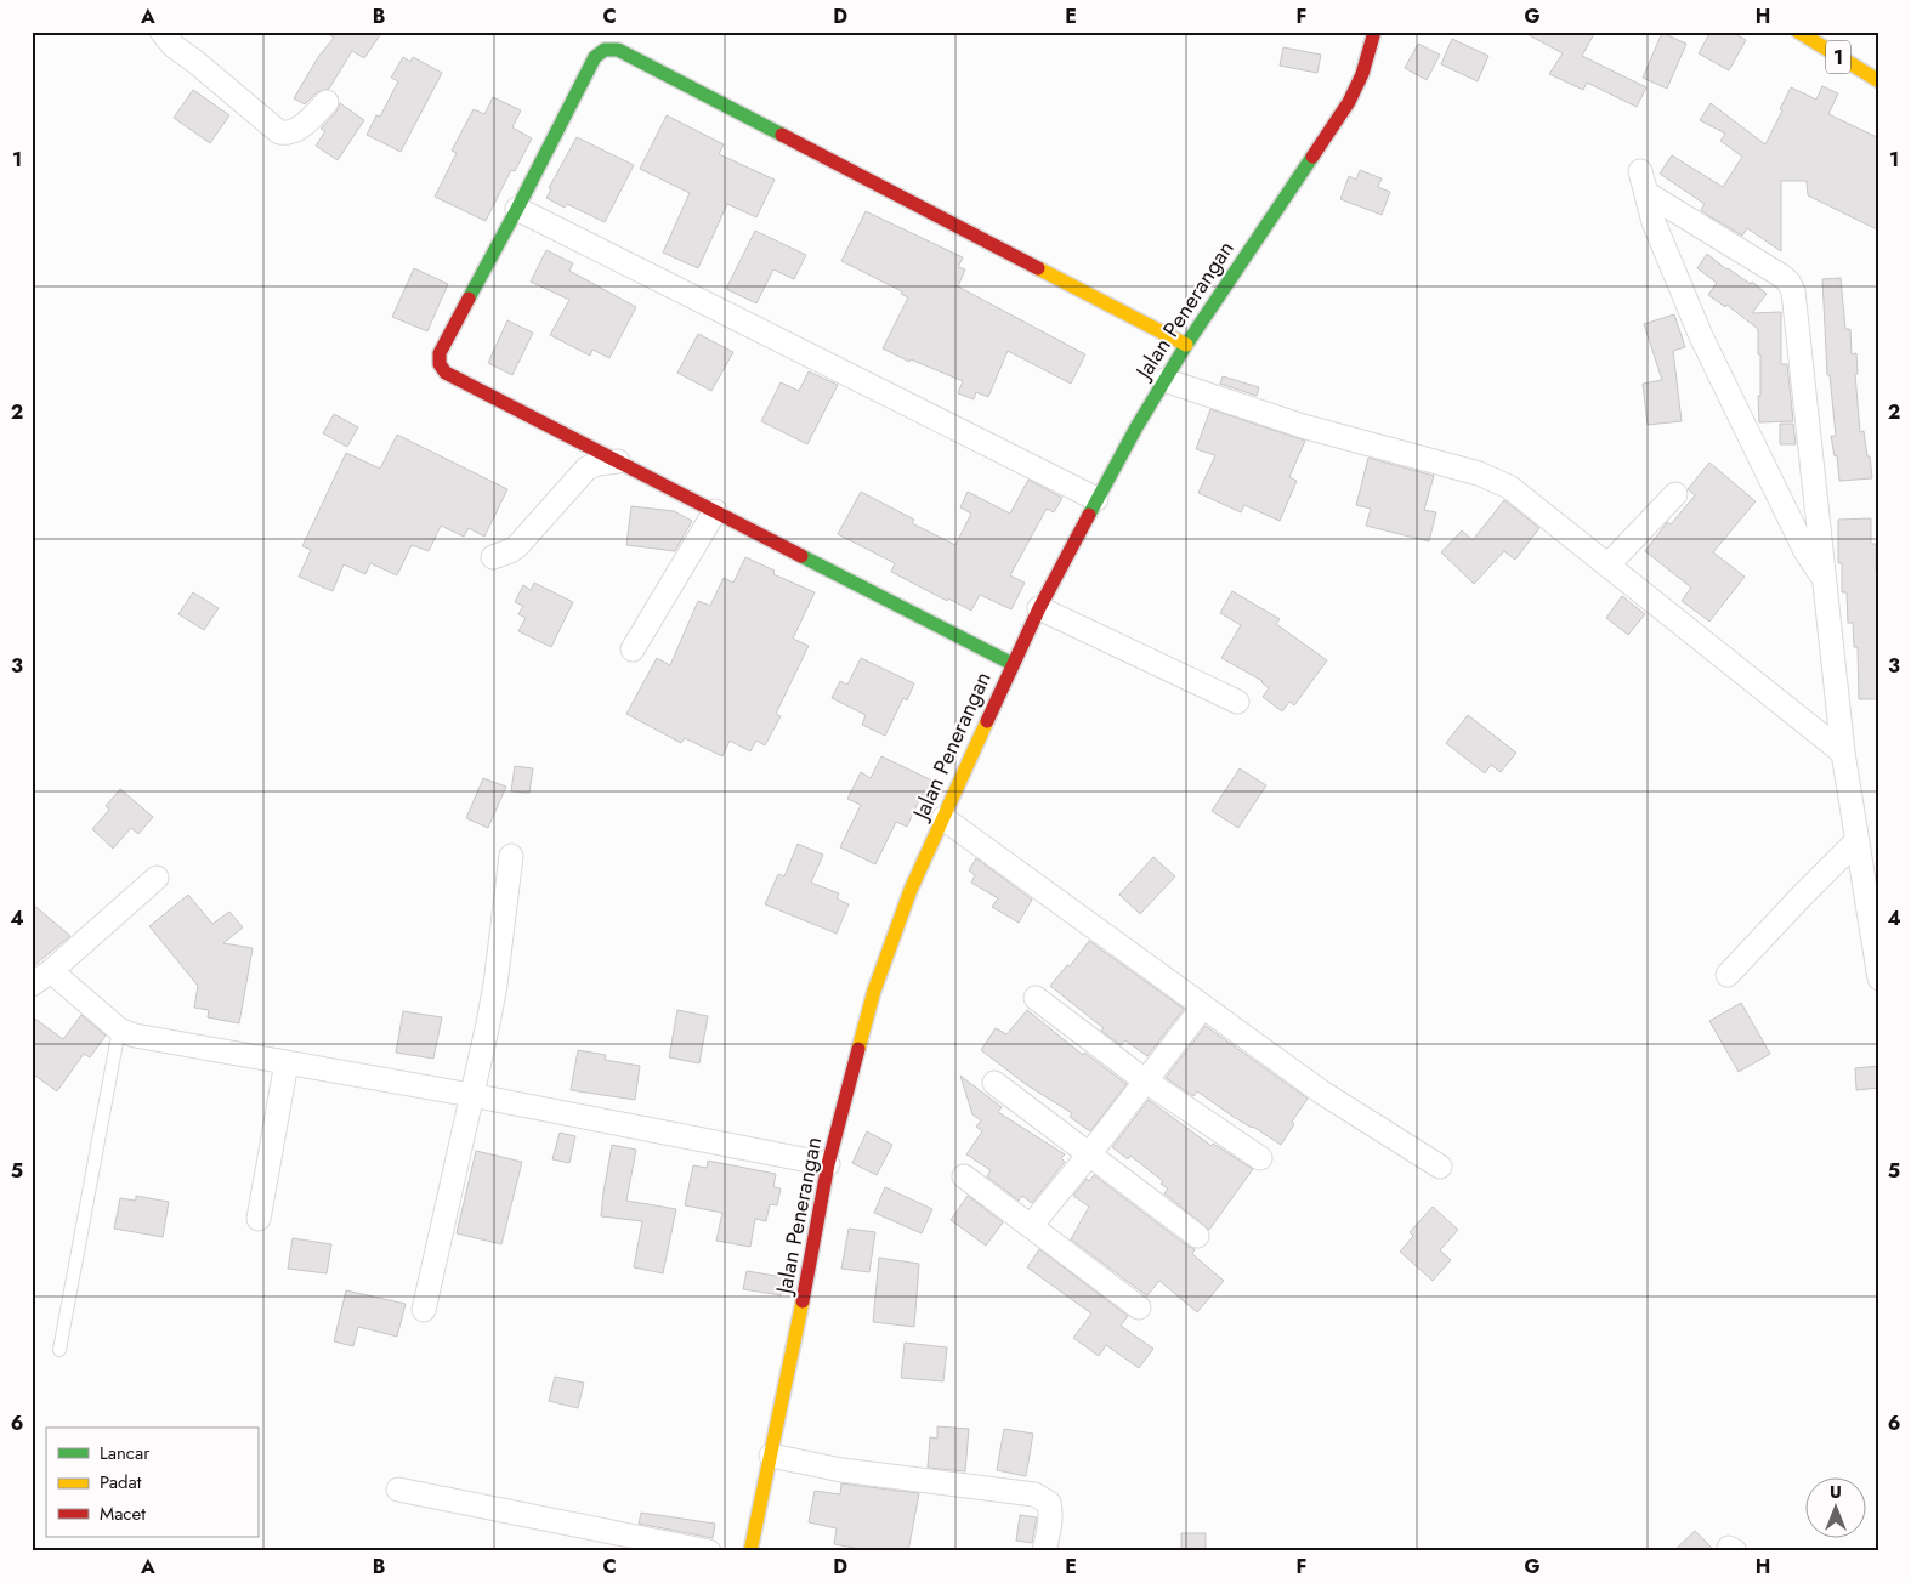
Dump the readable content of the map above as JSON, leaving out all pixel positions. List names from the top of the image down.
{
  "streets": {
    "main road": ["1", "Jalan Penerangan"]
  },
  "legend": ["Lancar", "Padat", "Macet"],
  "north": "top",
  "grid": {
    "columns": [
      "A",
      "B",
      "C",
      "D",
      "E",
      "F",
      "G",
      "H"
    ],
    "rows": [
      "1",
      "2",
      "3",
      "4",
      "5",
      "6"
    ]
  }
}
